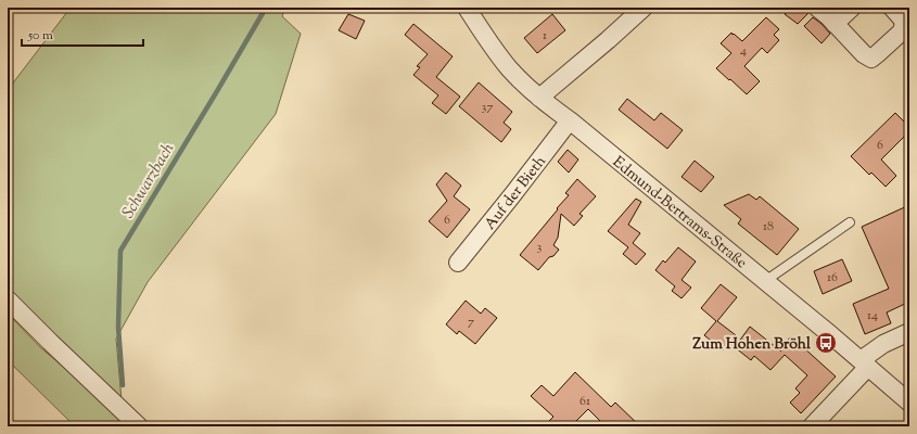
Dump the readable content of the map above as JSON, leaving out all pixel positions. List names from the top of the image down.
{
  "streets": {
    "street": ["Auf der Bieth", "Edmund-Bertrams-Straße"]
  },
  "crossings": [
    ["Auf der Bieth", "Edmund-Bertrams-Straße"]
  ],
  "water": ["Schwarzbach"],
  "places": {
    "bus stop": ["Zum Hohen Bröhl"]
  },
  "house_numbers": [
    "1",
    "4",
    "37",
    "6",
    "6",
    "18",
    "3",
    "16",
    "14",
    "7",
    "61"
  ],
  "scale_bar": "50 m"
}
